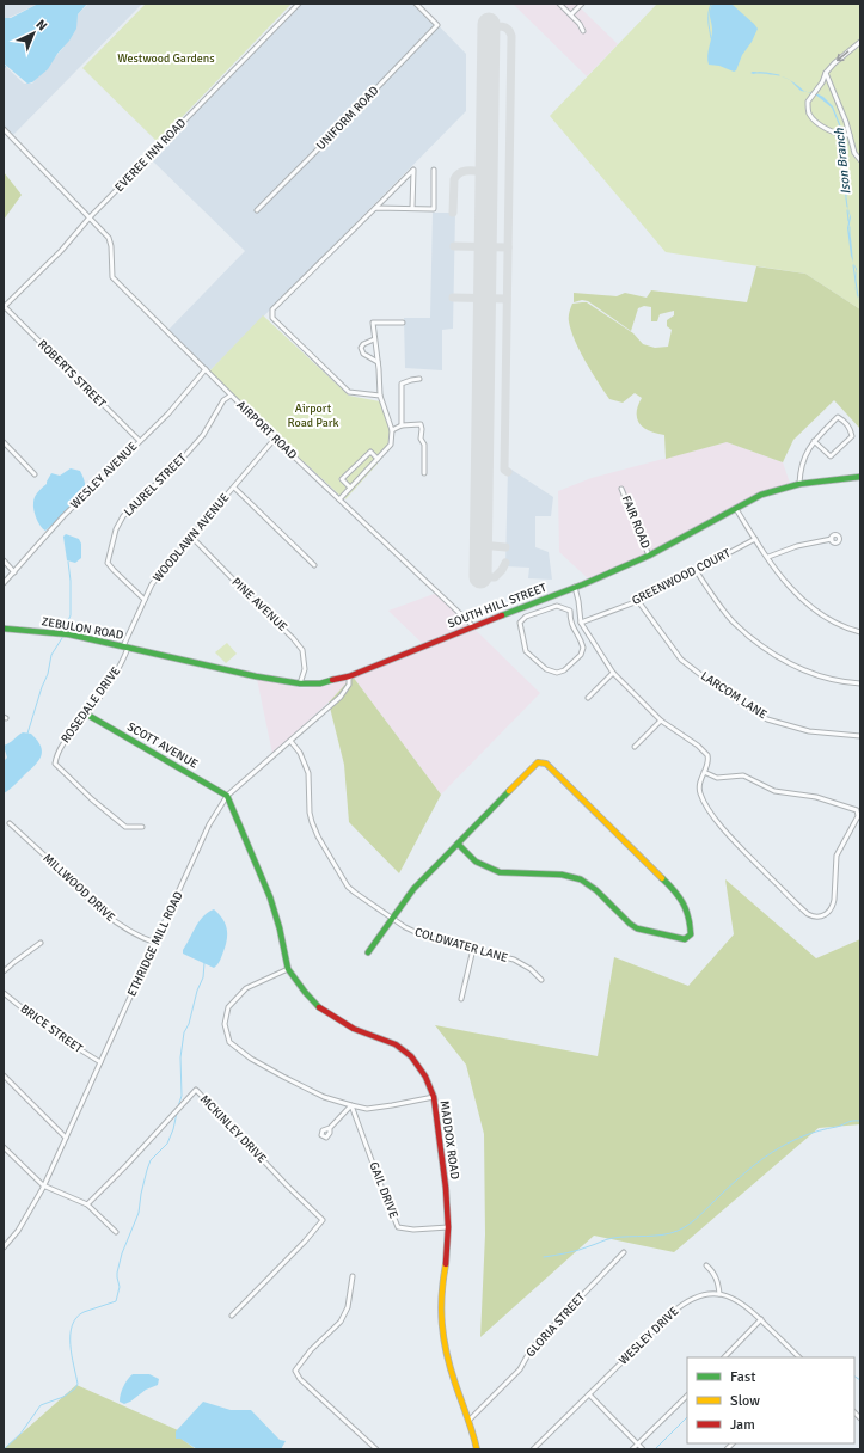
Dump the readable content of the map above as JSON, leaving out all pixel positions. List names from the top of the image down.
{
  "streets": {
    "street": [
      "UNIFORM ROAD",
      "EVEREE INN ROAD",
      "ROBERTS STREET",
      "AIRPORT ROAD",
      "WESLEY AVENUE",
      "LAUREL STREET",
      "FAIR ROAD",
      "WOODLAWN AVENUE",
      "GREENWOOD COURT",
      "PINE AVENUE",
      "SOUTH HILL STREET",
      "ZEBULON ROAD",
      "LARCOM LANE",
      "ROSEDALE DRIVE",
      "SCOTT AVENUE",
      "MILLWOOD DRIVE",
      "ETHRIDGE MILL ROAD",
      "COLDWATER LANE",
      "BRICE STREET",
      "MCKINLEY DRIVE",
      "MADDOX ROAD",
      "GAIL DRIVE",
      "GLORIA STREET",
      "WESLEY DRIVE"
    ]
  },
  "crossings": [
    ["EVEREE INN ROAD", "ROBERTS STREET"],
    ["EVEREE INN ROAD", "AIRPORT ROAD"],
    ["ROBERTS STREET", "WESLEY AVENUE"],
    ["AIRPORT ROAD", "WESLEY AVENUE"],
    ["AIRPORT ROAD", "LAUREL STREET"],
    ["AIRPORT ROAD", "WOODLAWN AVENUE"],
    ["AIRPORT ROAD", "SOUTH HILL STREET"],
    ["LAUREL STREET", "WOODLAWN AVENUE"],
    ["FAIR ROAD", "SOUTH HILL STREET"],
    ["WOODLAWN AVENUE", "PINE AVENUE"],
    ["WOODLAWN AVENUE", "SOUTH HILL STREET"],
    ["WOODLAWN AVENUE", "ZEBULON ROAD"],
    ["WOODLAWN AVENUE", "ROSEDALE DRIVE"],
    ["GREENWOOD COURT", "LARCOM LANE"],
    ["PINE AVENUE", "SOUTH HILL STREET"],
    ["SOUTH HILL STREET", "ZEBULON ROAD"],
    ["SOUTH HILL STREET", "ROSEDALE DRIVE"],
    ["SOUTH HILL STREET", "ETHRIDGE MILL ROAD"],
    ["ZEBULON ROAD", "ROSEDALE DRIVE"],
    ["ROSEDALE DRIVE", "SCOTT AVENUE"],
    ["SCOTT AVENUE", "ETHRIDGE MILL ROAD"],
    ["SCOTT AVENUE", "MADDOX ROAD"],
    ["MILLWOOD DRIVE", "ETHRIDGE MILL ROAD"],
    ["ETHRIDGE MILL ROAD", "COLDWATER LANE"],
    ["ETHRIDGE MILL ROAD", "BRICE STREET"],
    ["ETHRIDGE MILL ROAD", "MADDOX ROAD"],
    ["MADDOX ROAD", "GAIL DRIVE"],
    ["MADDOX ROAD", "GLORIA STREET"]
  ],
  "water": ["Ison Branch"],
  "parks": ["Westwood Gardens", "Airport Road Park"],
  "legend": ["Fast", "Slow", "Jam"],
  "north": "top right"
}
